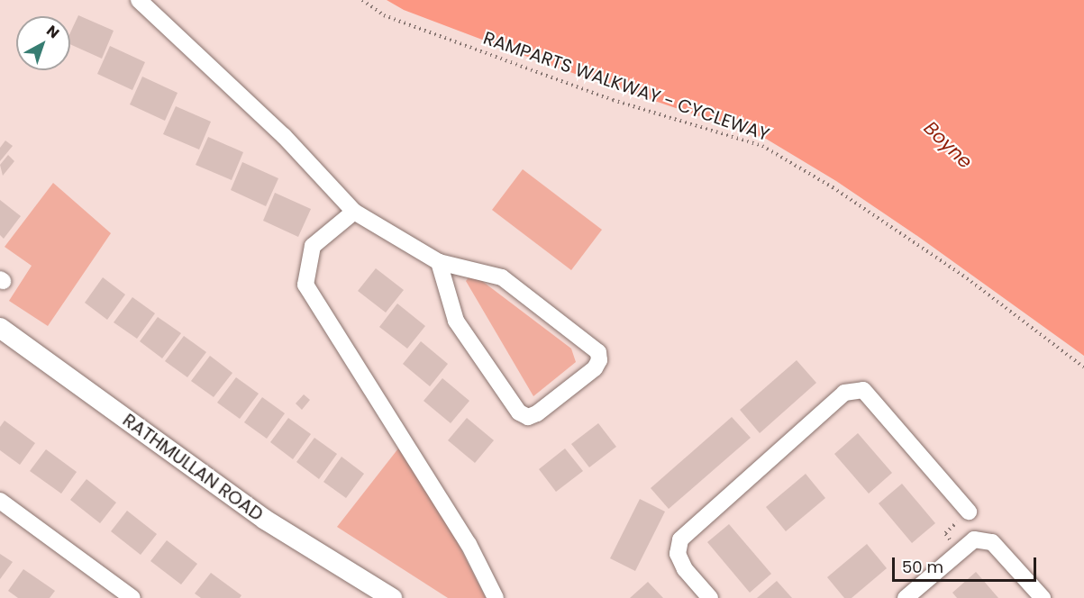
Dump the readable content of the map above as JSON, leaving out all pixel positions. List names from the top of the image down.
{
  "streets": {
    "street": ["RATHMULLAN ROAD"],
    "path": ["RAMPARTS WALKWAY - CYCLEWAY"]
  },
  "water": ["Boyne"],
  "scale_bar": "50 m",
  "north": "top right"
}
